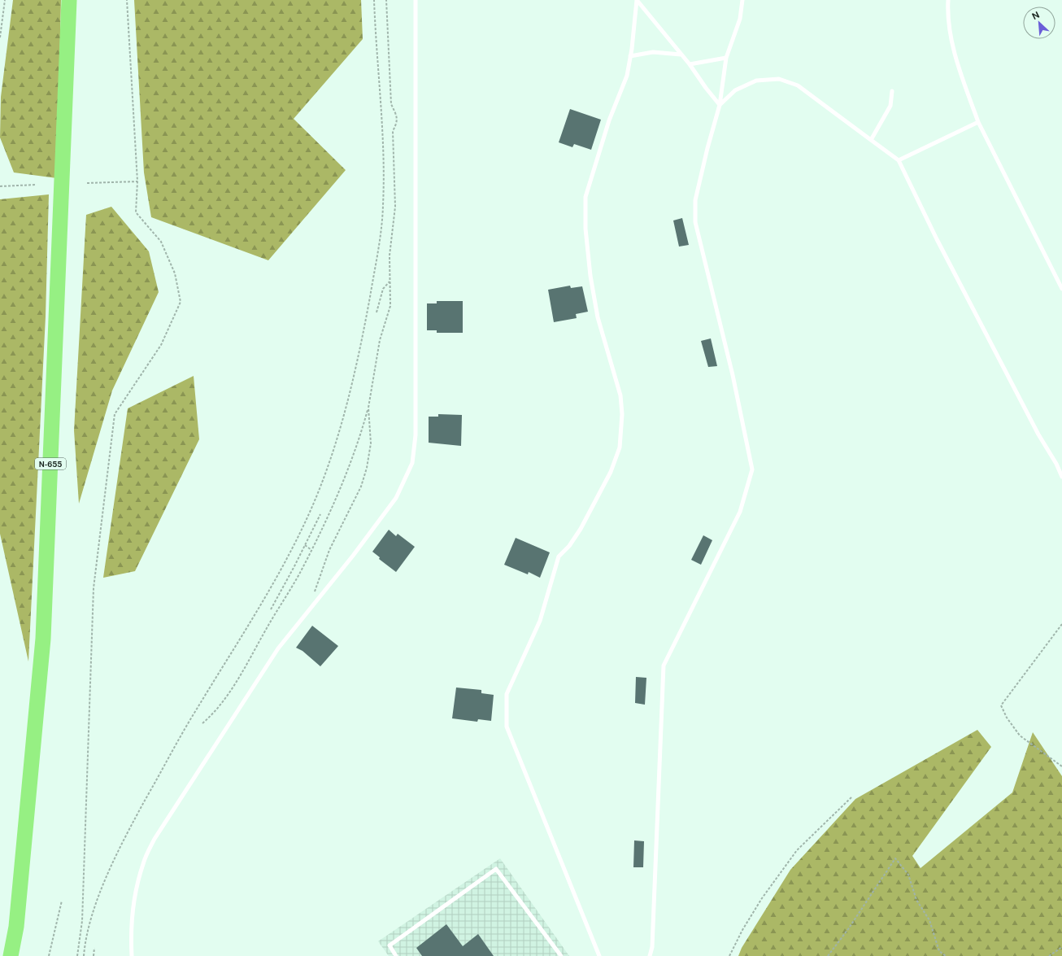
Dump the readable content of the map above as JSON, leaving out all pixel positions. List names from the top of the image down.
{
  "streets": {
    "highway": ["N-655"]
  },
  "north": "top left"
}
